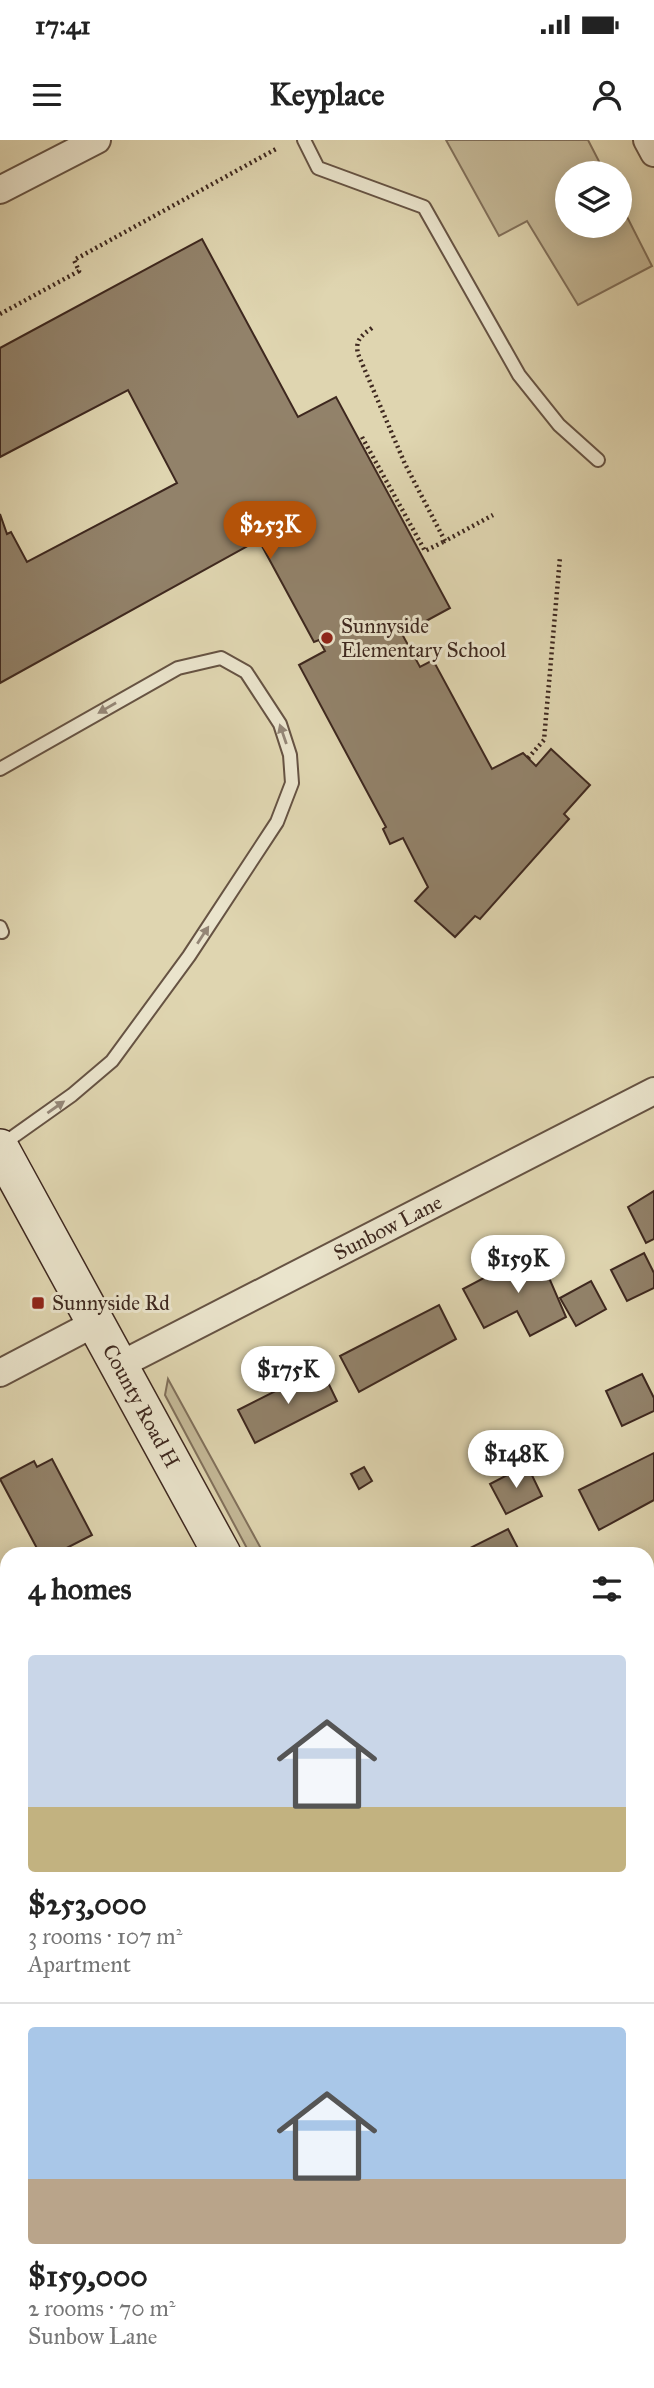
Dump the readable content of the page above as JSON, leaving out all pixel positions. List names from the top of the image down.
{
  "streets": {
    "street": ["Sunbow Lane", "County Road H"]
  },
  "crossings": [
    ["Sunbow Lane", "County Road H"]
  ],
  "places": {
    "other": ["Sunnyside Elementary School"],
    "transit": ["Sunnyside Rd"]
  },
  "page": {
    "status": "17:41",
    "header": "Keyplace",
    "price": [
      "$253K",
      "$159K",
      "$175K",
      "$148K"
    ],
    "heading": "4 homes",
    "list": [
      {
        "name": "$253,000",
        "note": "3 rooms · 107 m² · Apartment"
      },
      {
        "name": "$159,000",
        "note": "2 rooms · 70 m² · Sunbow Lane"
      }
    ]
  }
}
